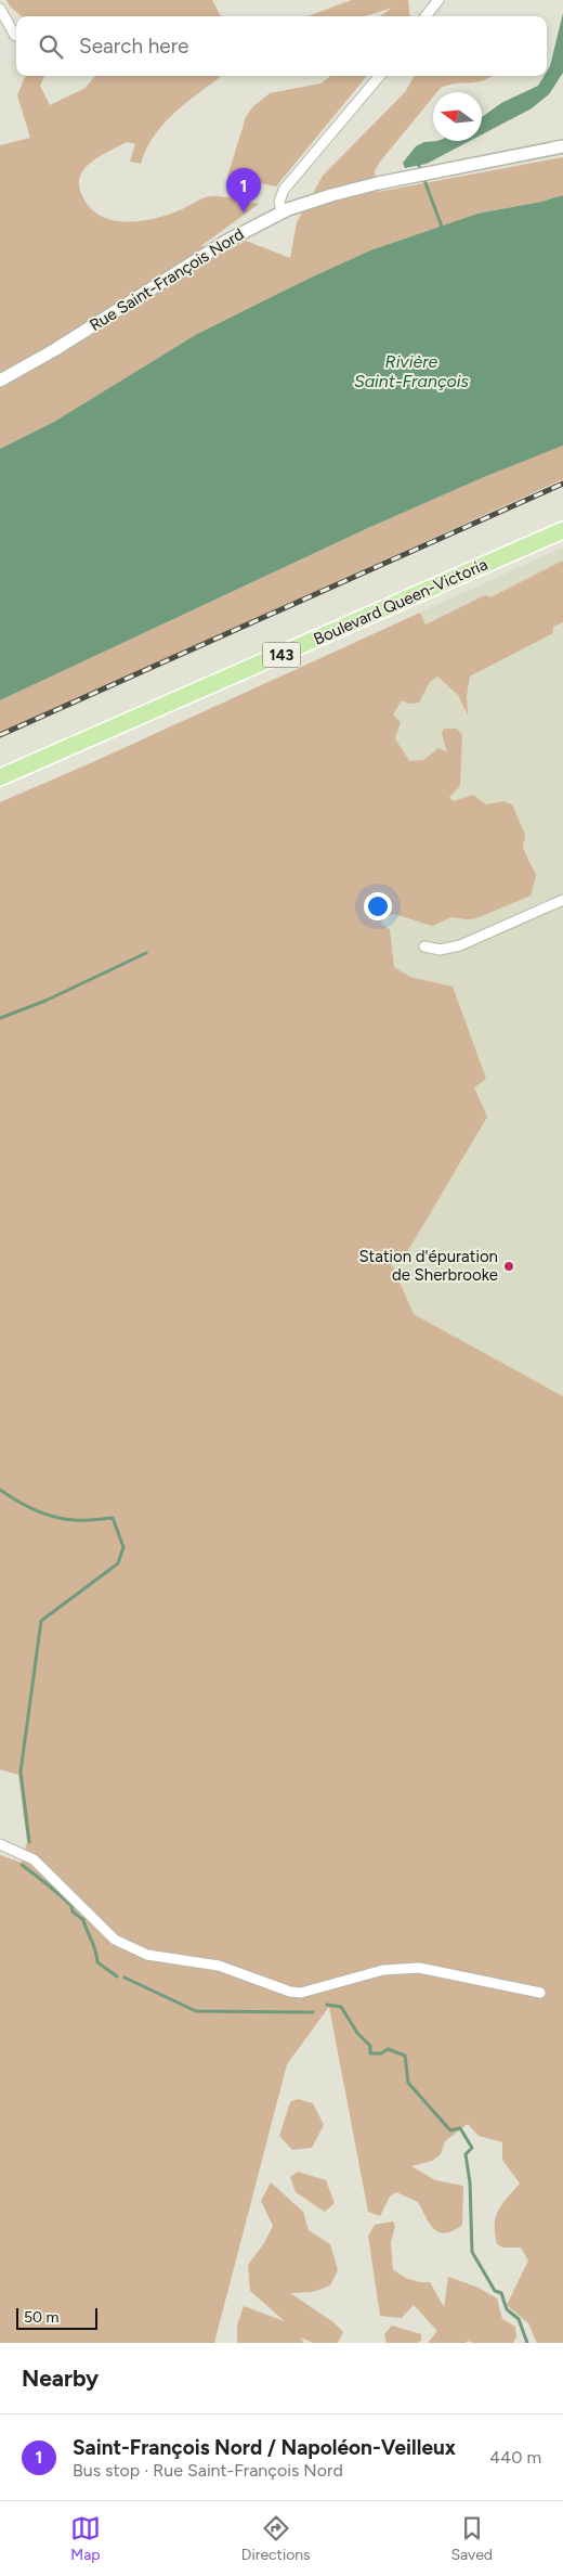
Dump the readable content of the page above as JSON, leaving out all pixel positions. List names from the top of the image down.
{
  "streets": {
    "main road": ["Boulevard Queen-Victoria", "143"],
    "street": ["Rue Saint-François Nord"]
  },
  "water": ["Rivière Saint-François"],
  "places": ["Station d'épuration de Sherbrooke"],
  "scale_bar": "50 m",
  "north": "left",
  "page": {
    "search": "Search here",
    "pins": "1",
    "scale": "50 m",
    "heading": "Nearby",
    "list": [
      {
        "mark": "1",
        "name": "Saint-François Nord / Napoléon-Veilleux",
        "note": "Bus stop · Rue Saint-François Nord",
        "value": "440 m"
      }
    ],
    "nav": ["Map", "Directions", "Saved"]
  }
}
